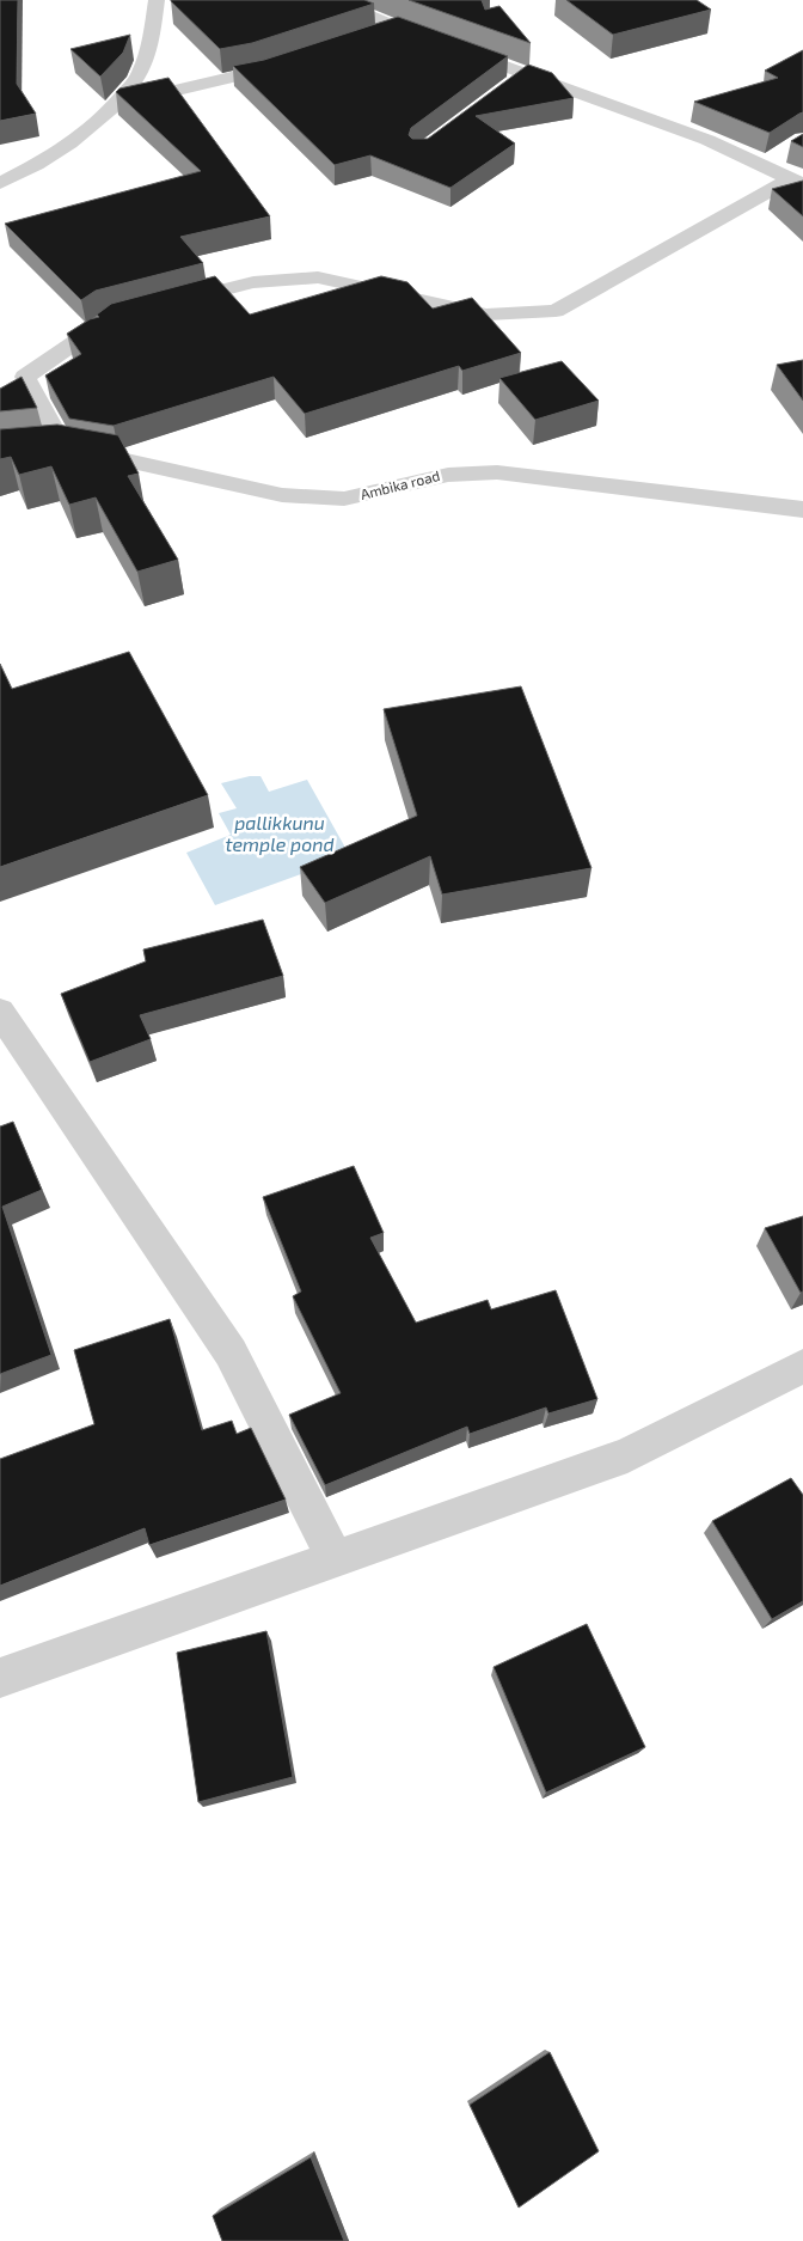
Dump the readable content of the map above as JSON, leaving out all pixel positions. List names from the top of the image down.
{
  "streets": {
    "street": ["Ambika road"]
  },
  "water": ["pallikkunu temple pond"]
}
